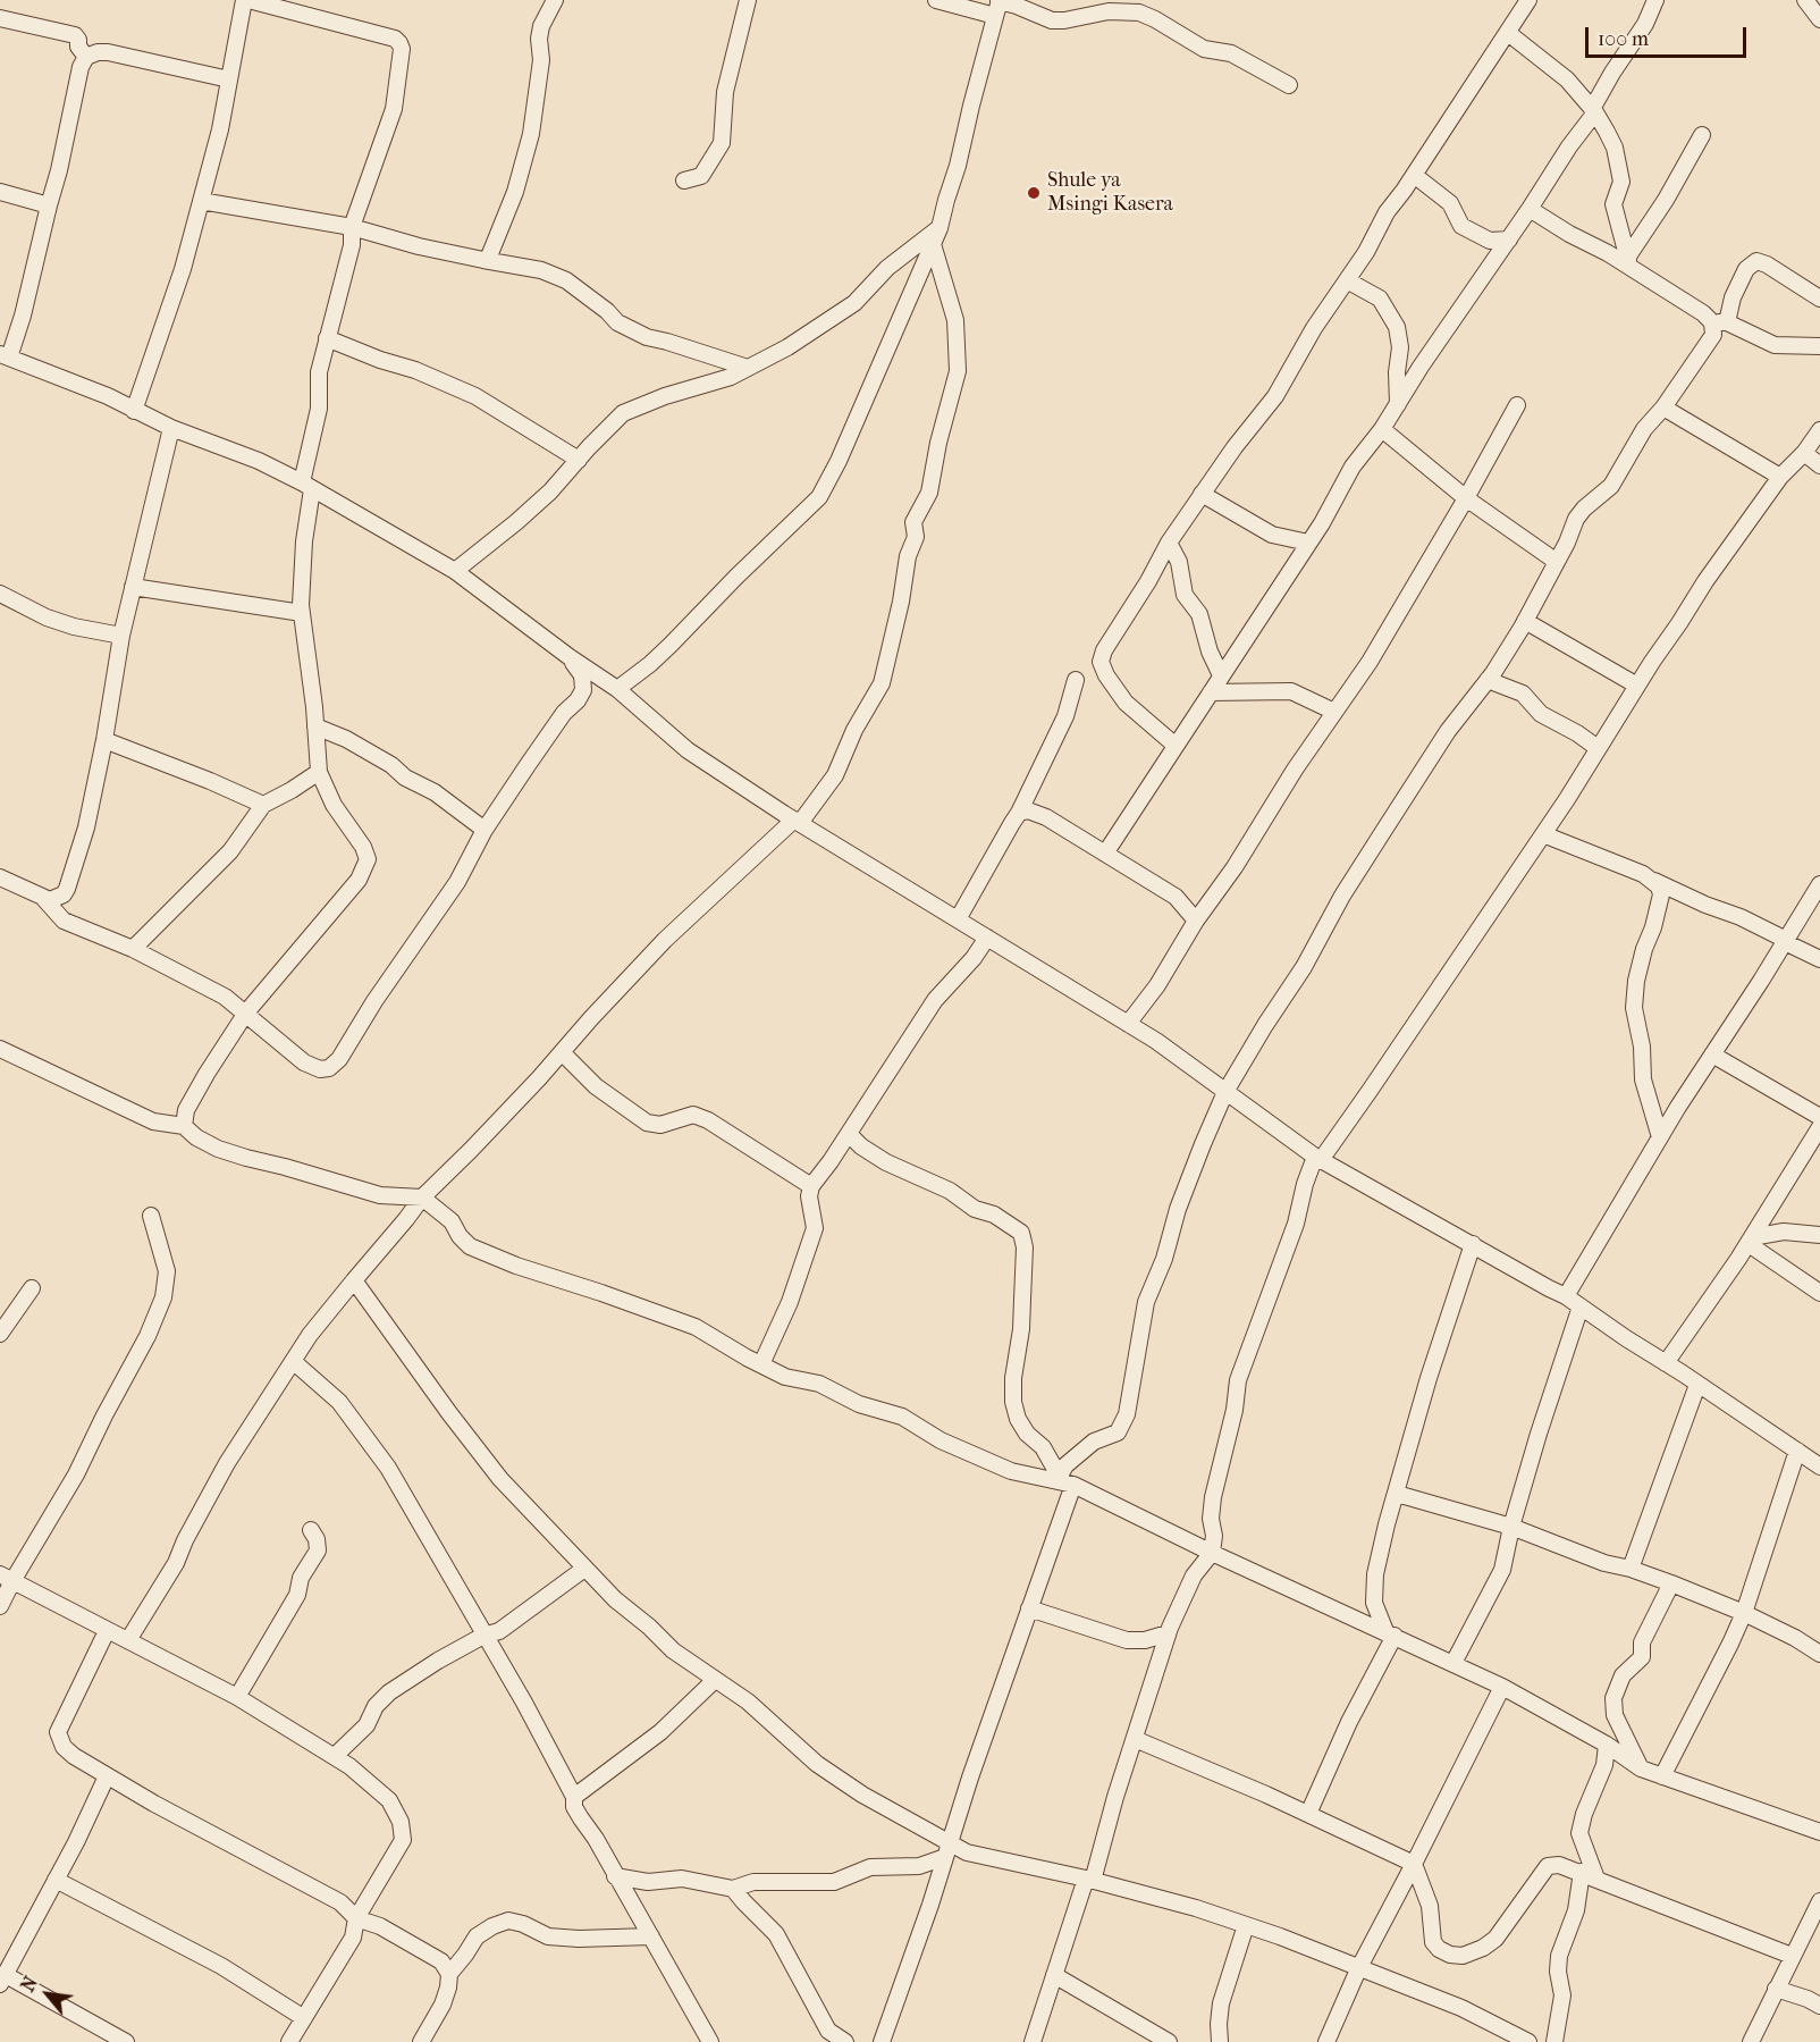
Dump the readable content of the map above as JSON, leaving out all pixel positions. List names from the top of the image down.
{
  "places": ["Shule ya Msingi Kasera"],
  "scale_bar": "100 m",
  "north": "top left"
}
